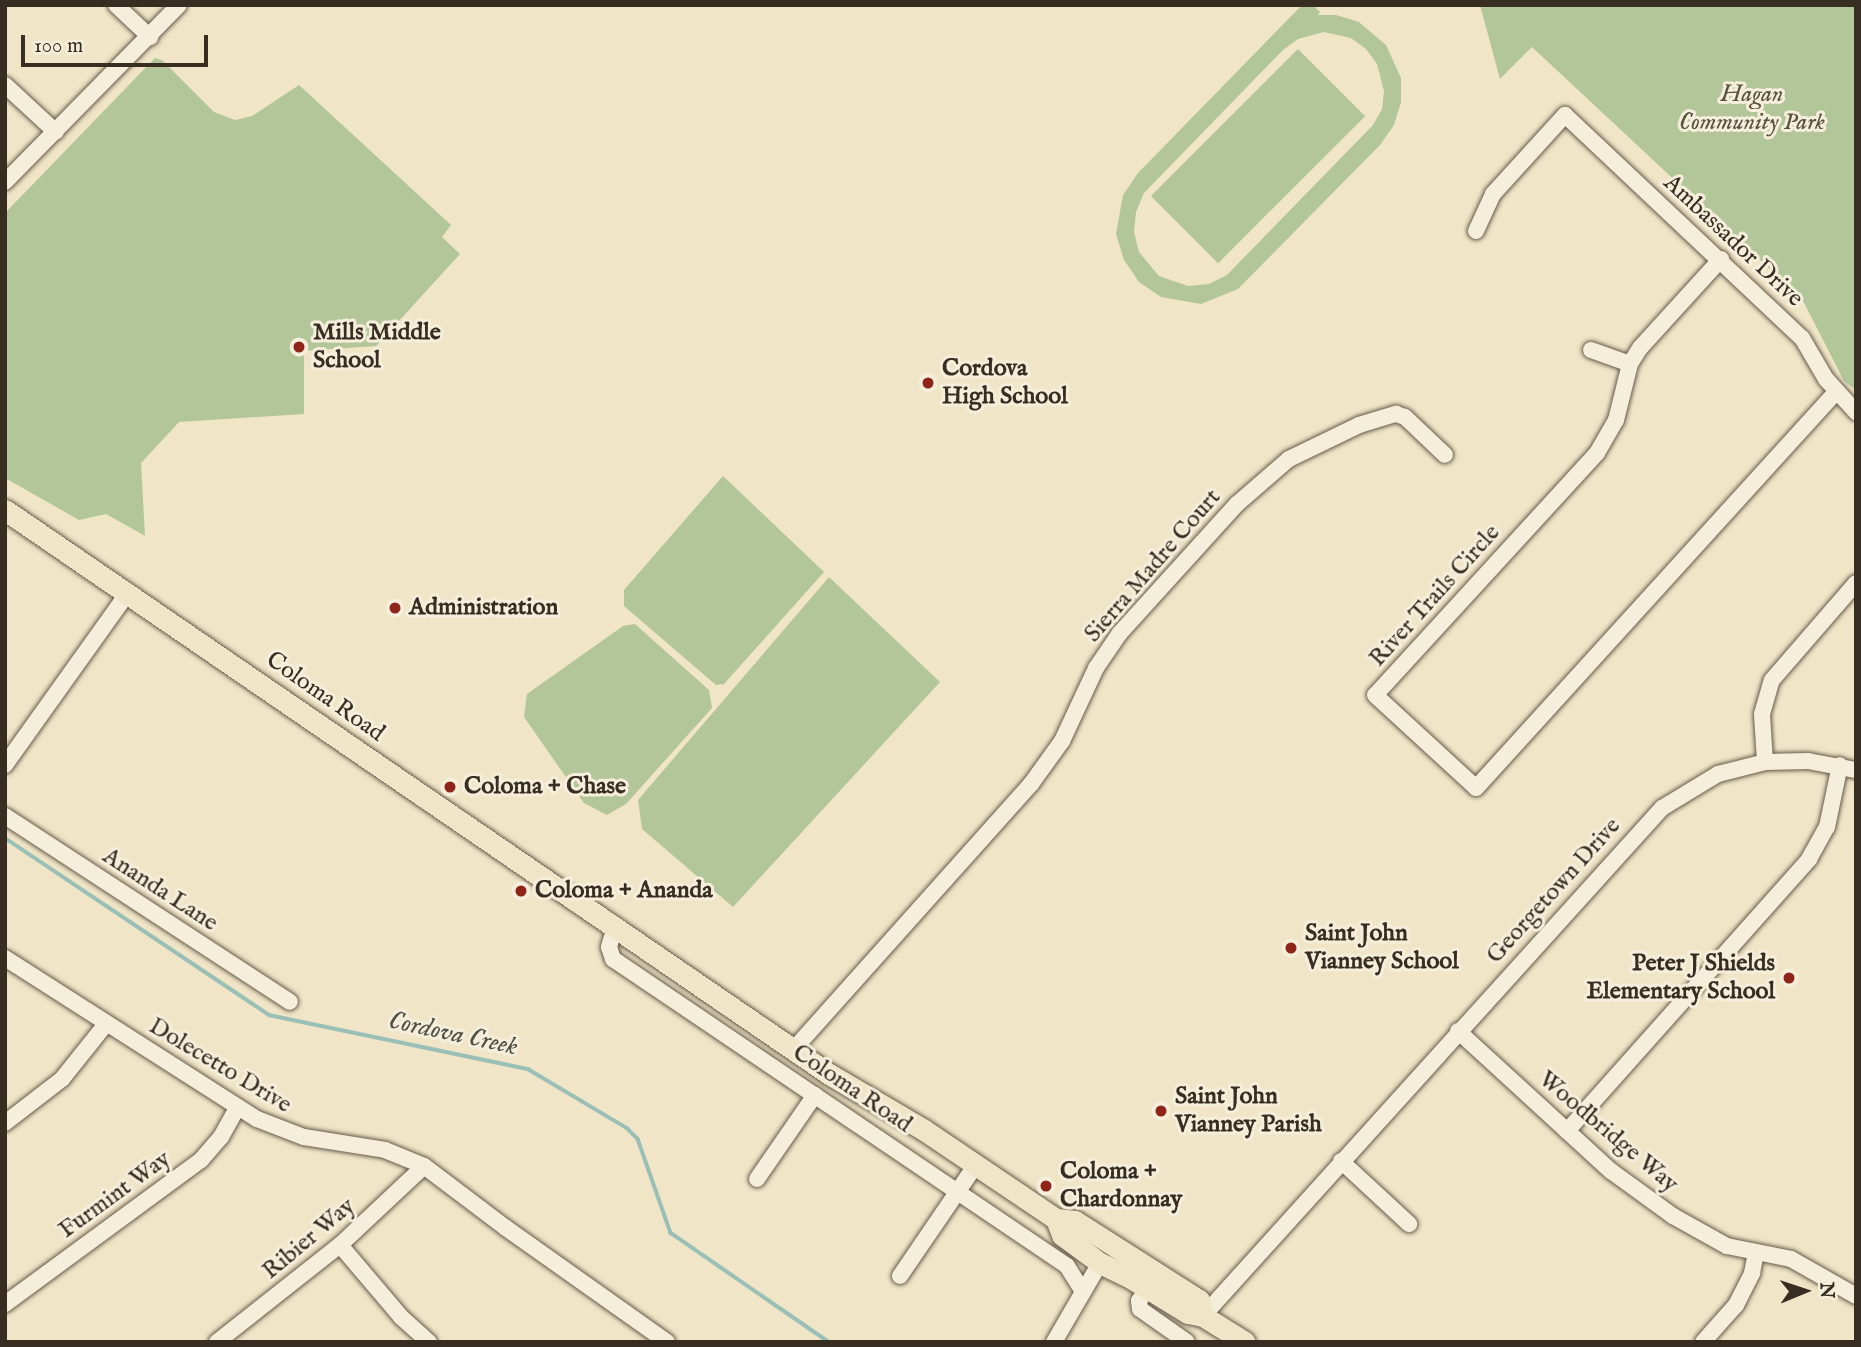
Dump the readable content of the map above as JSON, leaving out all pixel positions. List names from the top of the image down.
{
  "streets": {
    "main road": ["Coloma Road"],
    "street": [
      "Ambassador Drive",
      "Sierra Madre Court",
      "River Trails Circle",
      "Ananda Lane",
      "Georgetown Drive",
      "Dolecetto Drive",
      "Woodbridge Way",
      "Furmint Way",
      "Ribier Way"
    ]
  },
  "crossings": [
    ["Ambassador Drive", "River Trails Circle"],
    ["Sierra Madre Court", "Coloma Road"],
    ["Coloma Road", "Georgetown Drive"],
    ["Georgetown Drive", "Woodbridge Way"],
    ["Dolecetto Drive", "Furmint Way"],
    ["Dolecetto Drive", "Ribier Way"]
  ],
  "water": ["Cordova Creek"],
  "parks": ["Hagan Community Park"],
  "places": [
    "Mills Middle School",
    "Cordova High School",
    "Administration",
    "Coloma + Chase",
    "Coloma + Ananda",
    "Saint John Vianney School",
    "Peter J Shields Elementary School",
    "Saint John Vianney Parish",
    "Coloma + Chardonnay"
  ],
  "scale_bar": "100 m",
  "north": "right"
}
